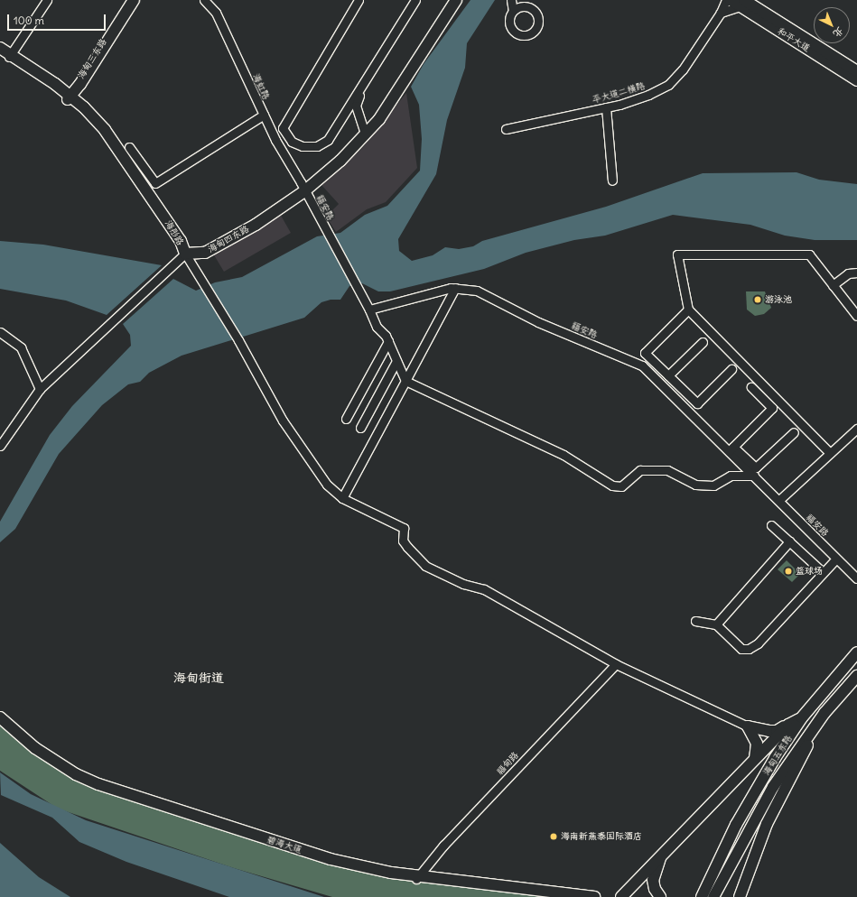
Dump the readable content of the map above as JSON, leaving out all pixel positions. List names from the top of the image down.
{
  "streets": {
    "main road": [
      "和平大道",
      "海甸三东路",
      "海彤路",
      "海甸四东路",
      "海甸五东路",
      "碧海大道"
    ],
    "street": [
      "海虹路",
      "平大道二横路",
      "福安路",
      "福甸路"
    ]
  },
  "crossings": [
    ["海甸三东路", "海彤路"],
    ["海虹路", "福安路"],
    ["海虹路", "海甸四东路"],
    ["福安路", "海甸四东路"],
    ["海彤路", "海甸四东路"],
    ["福甸路", "碧海大道"]
  ],
  "districts": ["海甸街道"],
  "places": ["游泳池", "篮球场", "海南新燕泰国际酒店"],
  "scale_bar": "100 m",
  "north": "bottom right"
}
